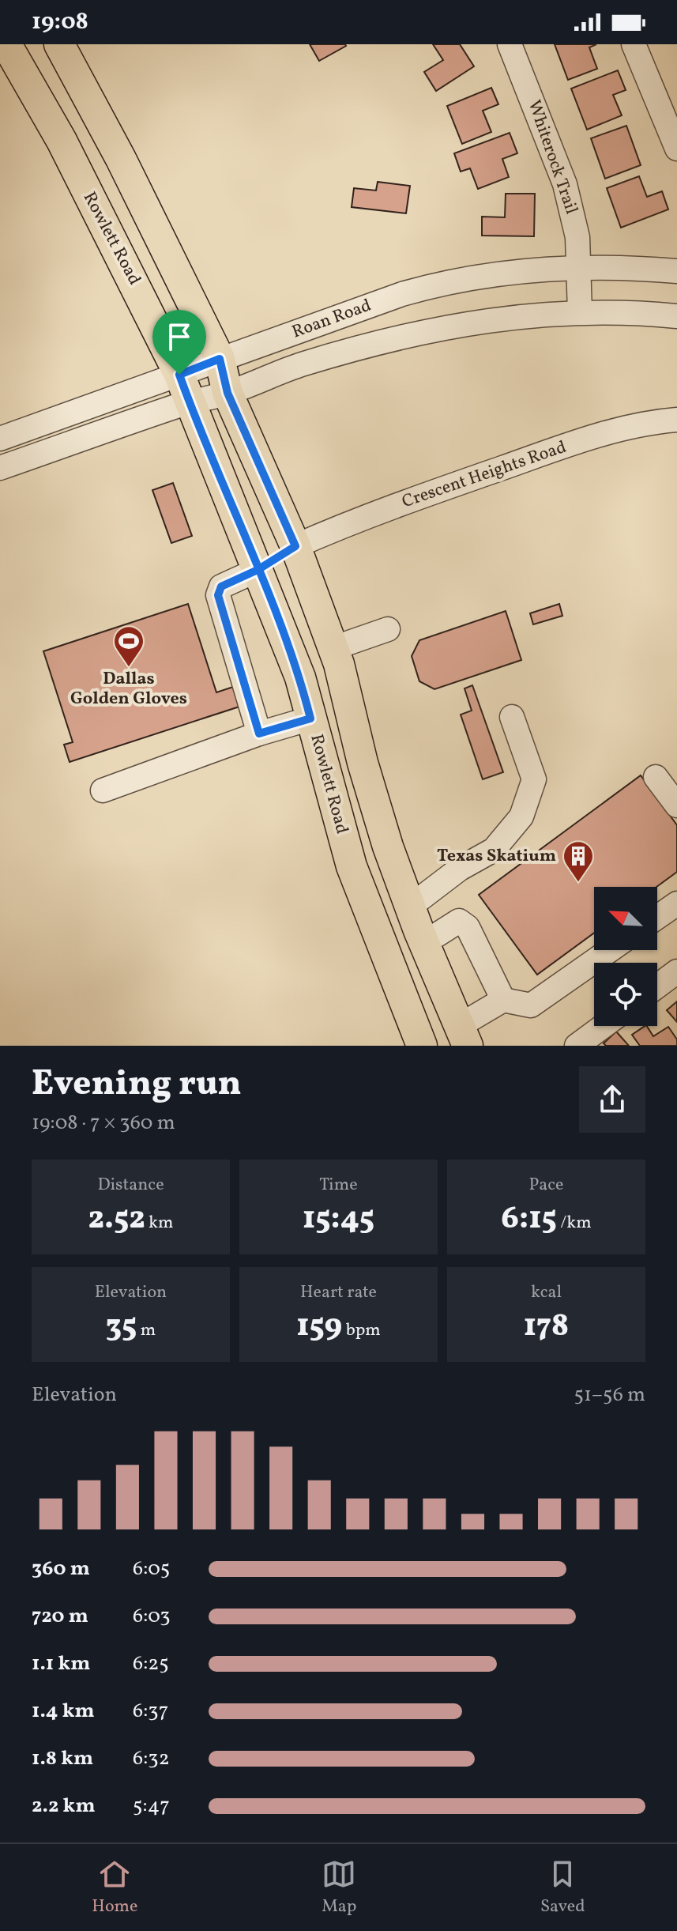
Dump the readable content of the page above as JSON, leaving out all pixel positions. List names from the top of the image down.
{
  "streets": {
    "main road": ["Rowlett Road"],
    "street": ["Whiterock Trail", "Roan Road", "Crescent Heights Road"]
  },
  "crossings": [
    ["Whiterock Trail", "Roan Road"],
    ["Rowlett Road", "Roan Road"]
  ],
  "places": {
    "sports": ["Dallas Golden Gloves"],
    "building": ["Texas Skatium"]
  },
  "north": "top left",
  "page": {
    "status": "19:08",
    "heading": ["Evening run", "19:08 · 7 × 360 m"],
    "stats": [
      ["Distance", "2.52 km"],
      ["Time", "15:45"],
      ["Pace", "6:15 /km"],
      ["Elevation", "35 m"],
      ["Heart rate", "159 bpm"],
      ["kcal", "178"]
    ],
    "chart": ["Elevation", "51–56 m"],
    "list": [
      {
        "name": "360 m",
        "note": "6:05"
      },
      {
        "name": "720 m",
        "note": "6:03"
      },
      {
        "name": "1.1 km",
        "note": "6:25"
      },
      {
        "name": "1.4 km",
        "note": "6:37"
      },
      {
        "name": "1.8 km",
        "note": "6:32"
      },
      {
        "name": "2.2 km",
        "note": "5:47"
      }
    ],
    "tabs": ["Home", "Map", "Saved"]
  }
}
